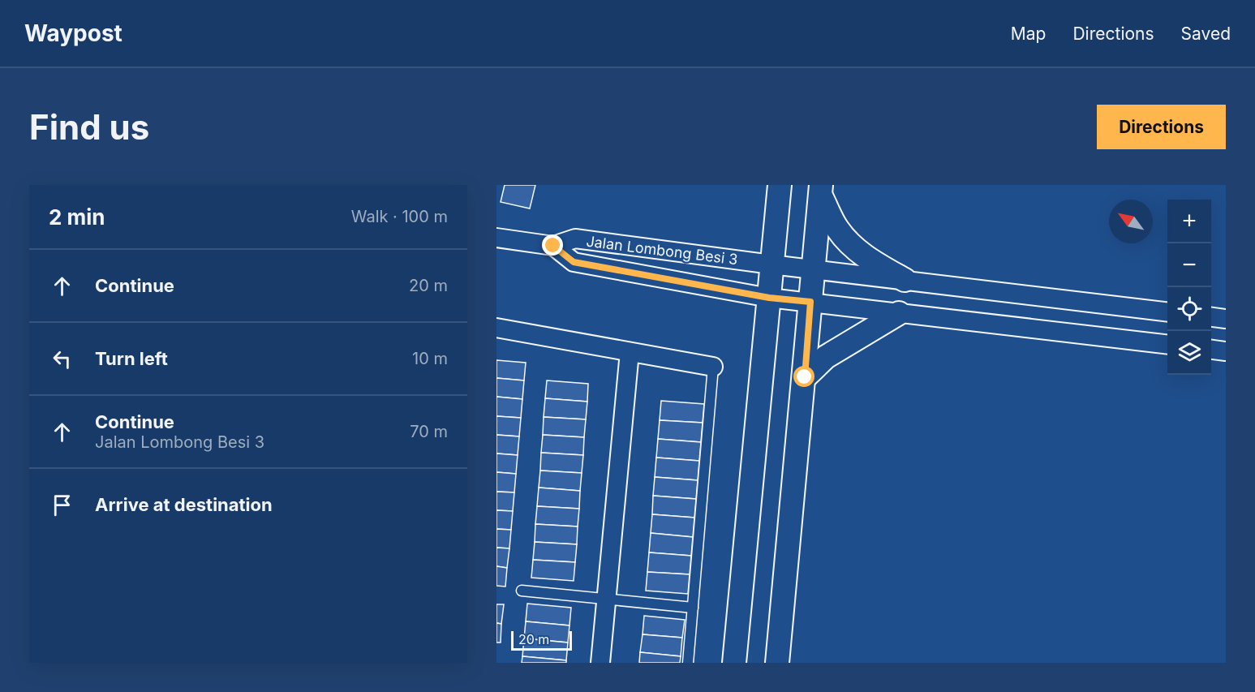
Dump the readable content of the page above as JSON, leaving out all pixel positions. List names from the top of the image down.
{
  "streets": {
    "street": ["Jalan Lombong Besi 3"]
  },
  "scale_bar": "20 m",
  "north": "top left",
  "page": {
    "header": "Waypost",
    "nav": ["Map", "Directions", "Saved"],
    "buttons": "Directions",
    "title": "Find us",
    "heading": ["2 min", "Walk · 100 m"],
    "map_buttons": ["+", "−"],
    "list": [
      ["Continue", "20 m"],
      ["Turn left", "10 m"],
      ["Continue", "Jalan Lombong Besi 3", "70 m"],
      "Arrive at destination"
    ],
    "scale": "20 m"
  }
}
